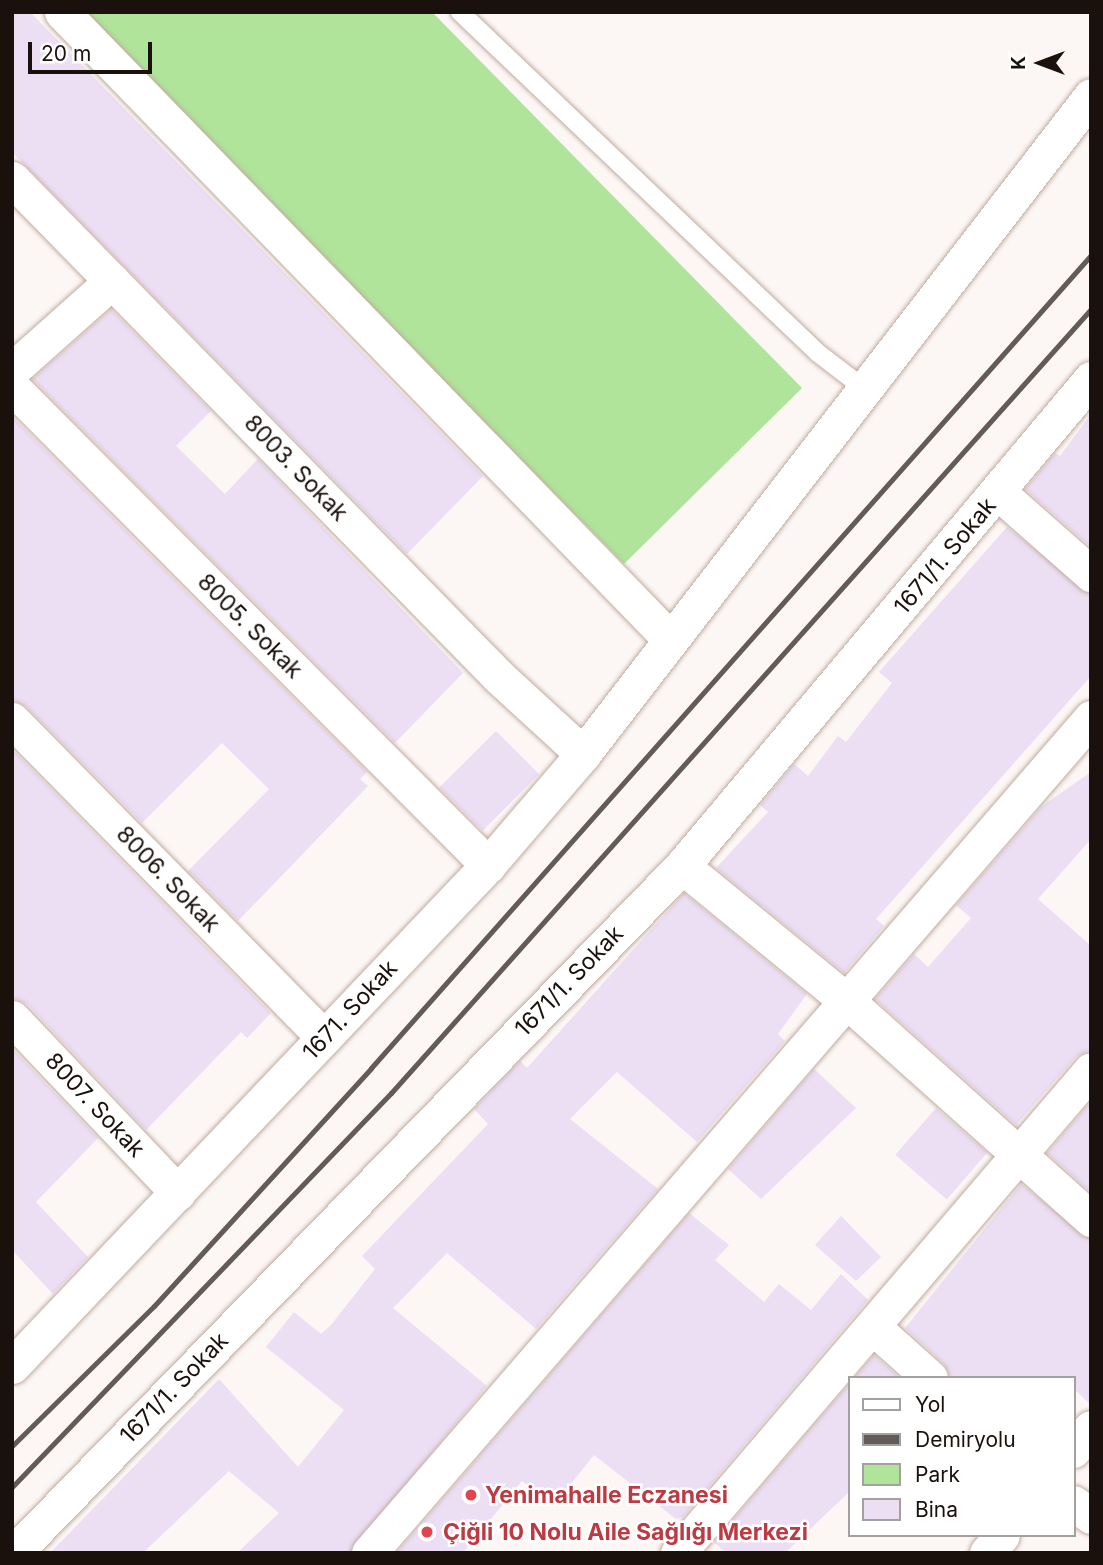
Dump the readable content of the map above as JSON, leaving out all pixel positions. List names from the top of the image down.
{
  "streets": {
    "street": [
      "8003. Sokak",
      "1671/1. Sokak",
      "8005. Sokak",
      "8006. Sokak",
      "1671. Sokak",
      "8007. Sokak"
    ]
  },
  "crossings": [
    ["8003. Sokak", "1671. Sokak"],
    ["8005. Sokak", "1671. Sokak"],
    ["8006. Sokak", "1671. Sokak"],
    ["1671. Sokak", "8007. Sokak"]
  ],
  "places": ["Yenimahalle Eczanesi", "Çiğli 10 Nolu Aile Sağlığı Merkezi"],
  "legend": [
    "Yol",
    "Demiryolu",
    "Park",
    "Bina"
  ],
  "scale_bar": "20 m",
  "north": "left"
}
